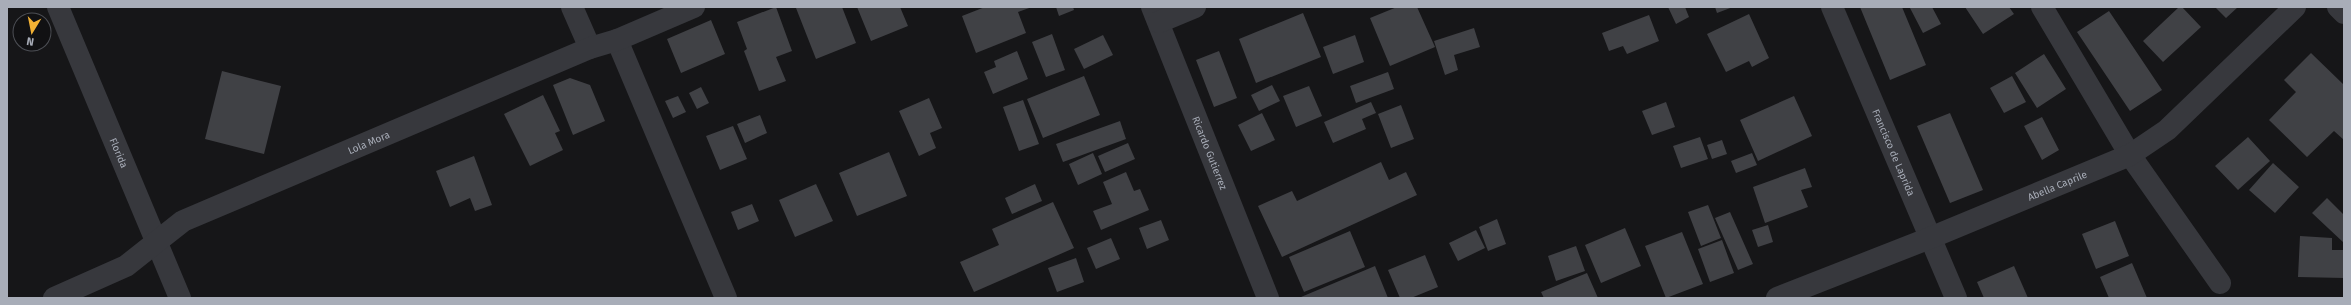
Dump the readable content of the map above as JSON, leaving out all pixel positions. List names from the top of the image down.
{
  "streets": {
    "street": [
      "Lola Mora",
      "Ricardo Gutierrez",
      "Florida",
      "Francisco de Laprida",
      "Abella Caprile"
    ]
  },
  "crossings": [
    ["Lola Mora", "Florida"],
    ["Francisco de Laprida", "Abella Caprile"]
  ],
  "north": "bottom"
}
